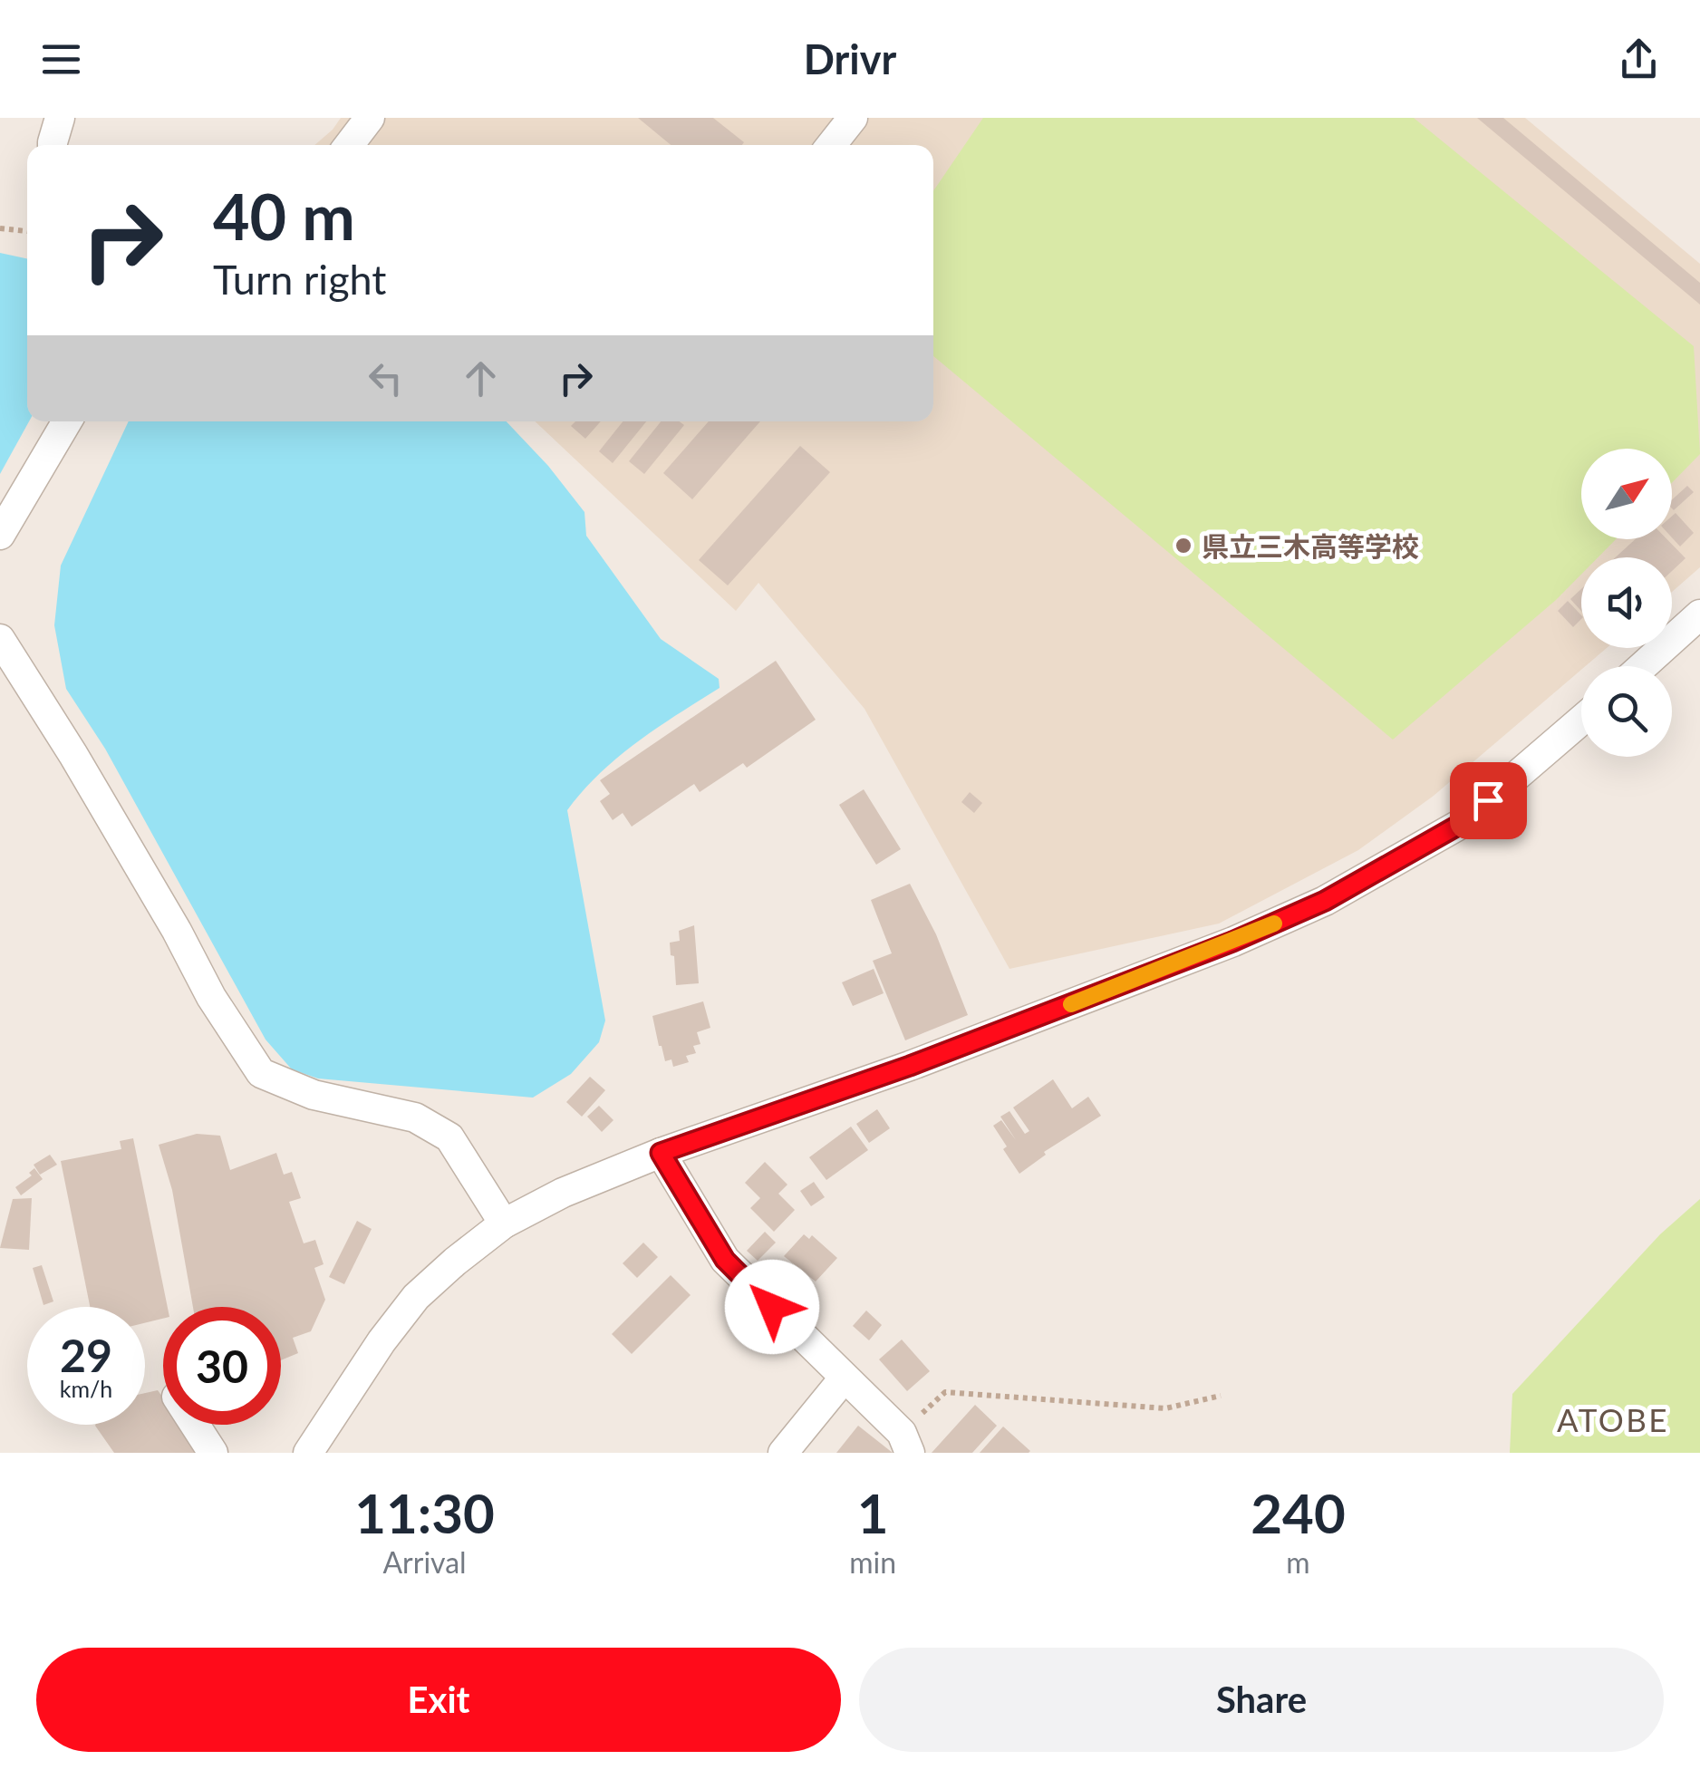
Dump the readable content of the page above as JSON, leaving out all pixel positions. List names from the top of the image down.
{
  "districts": ["ATOBE"],
  "places": ["県立三木高等学校"],
  "north": "top right",
  "page": {
    "header": "Drivr",
    "turn": ["40 m", "Turn right"],
    "speed": "29 km/h",
    "limit": "30",
    "eta": [
      "11:30",
      "Arrival",
      "1",
      "min",
      "240",
      "m"
    ],
    "buttons": ["Exit", "Share"]
  }
}
